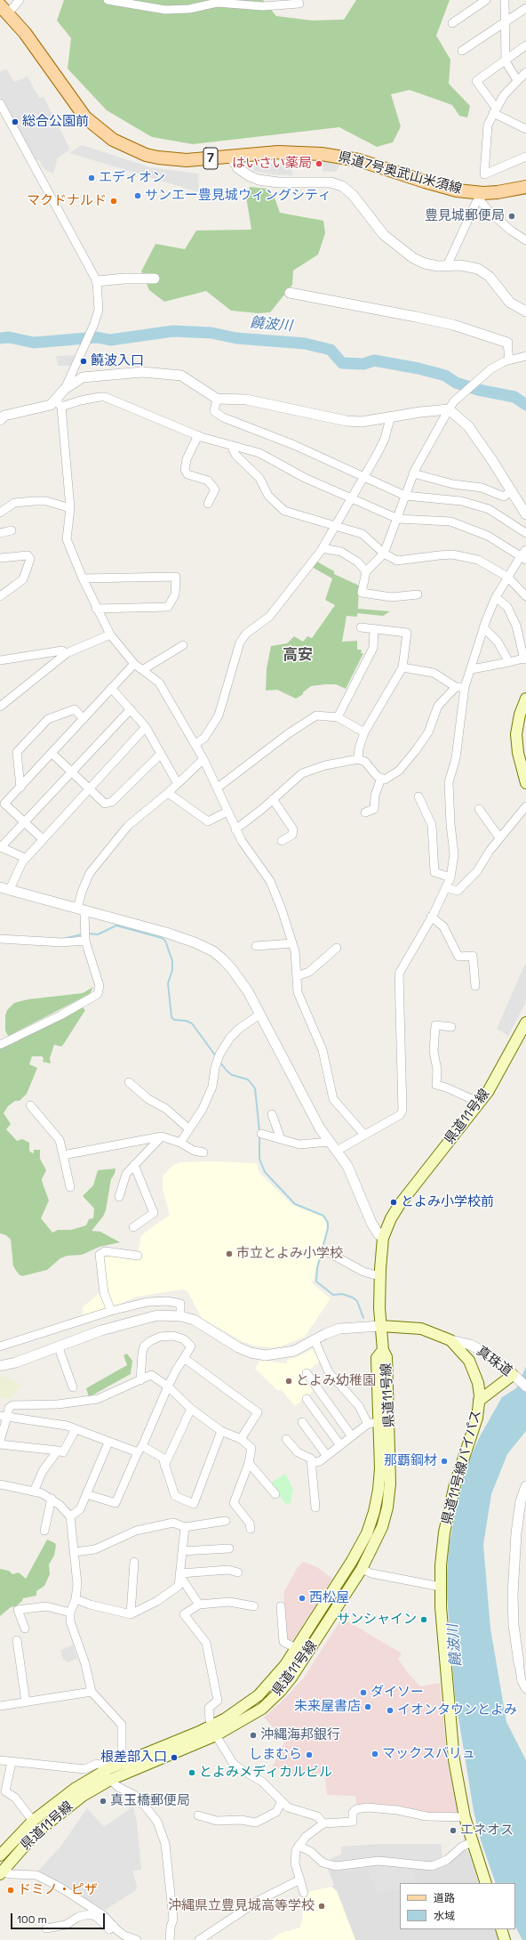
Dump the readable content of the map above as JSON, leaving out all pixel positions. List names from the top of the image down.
{
  "streets": {
    "main road": [
      "7",
      "県道7号奥武山米須線",
      "県道11号線",
      "県道11号線バイパス"
    ],
    "street": ["真珠道"]
  },
  "crossings": [
    ["県道11号線", "県道11号線バイパス"],
    ["真珠道", "県道11号線バイパス"]
  ],
  "districts": ["高安"],
  "water": ["饒波川"],
  "places": [
    "総合公園前",
    "はいさい薬局",
    "エディオン",
    "サンエー豊見城ウィングシティ",
    "マクドナルド",
    "豊見城郵便局",
    "饒波入口",
    "とよみ小学校前",
    "市立とよみ小学校",
    "とよみ幼稚園",
    "那覇鋼材",
    "西松屋",
    "サンシャイン",
    "ダイソー",
    "未来屋書店",
    "イオンタウンとよみ",
    "沖縄海邦銀行",
    "マックスバリュ",
    "しまむら",
    "根差部入口",
    "とよみメディカルビル",
    "真玉橋郵便局",
    "エネオス",
    "ドミノ・ピザ",
    "沖縄県立豊見城高等学校"
  ],
  "legend": ["道路", "水域"],
  "scale_bar": "100 m"
}
